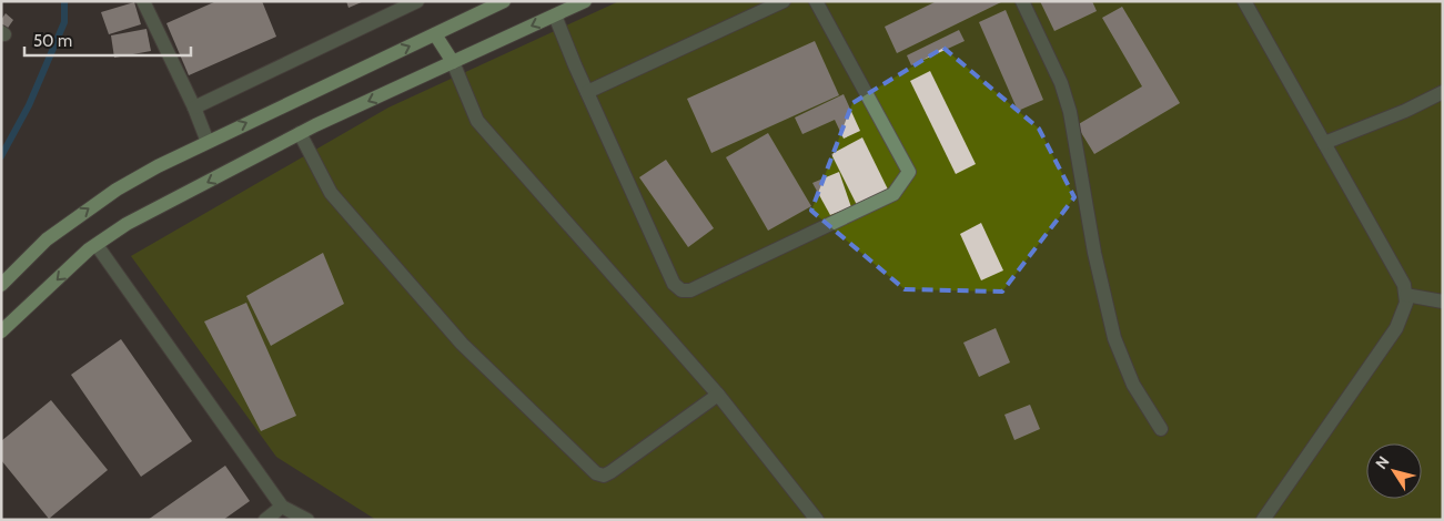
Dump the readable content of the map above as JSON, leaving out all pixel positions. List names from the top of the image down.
{
  "scale_bar": "50 m",
  "north": "top left"
}
